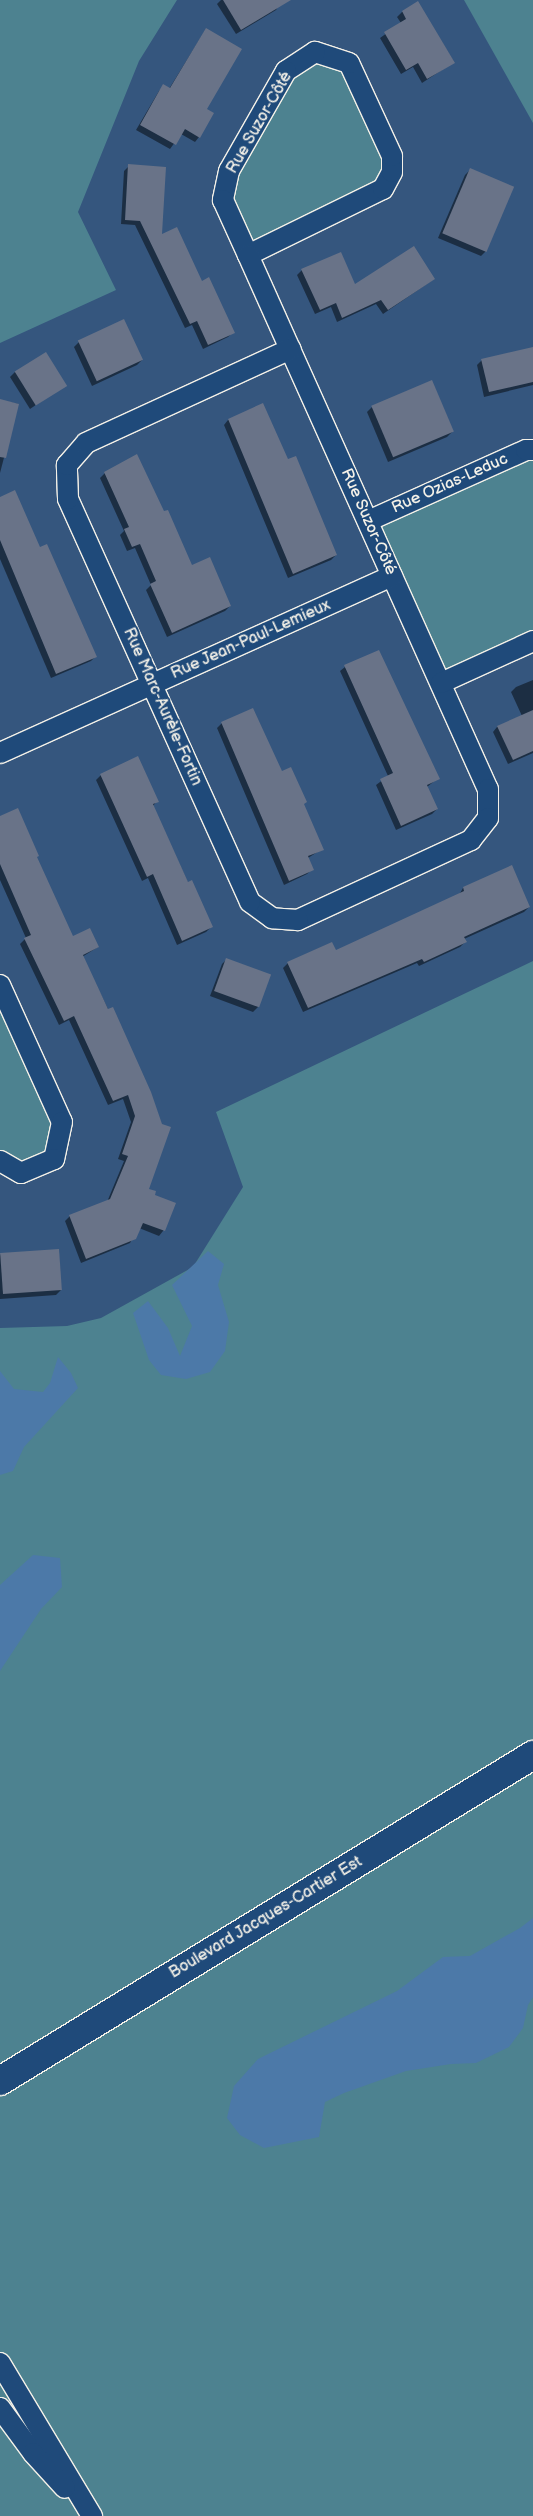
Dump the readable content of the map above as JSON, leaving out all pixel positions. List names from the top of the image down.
{
  "streets": {
    "main road": ["Boulevard Jacques-Cartier Est"],
    "street": [
      "Rue Suzor-Côté",
      "Rue Ozias-Leduc",
      "Rue Jean-Paul-Lemieux",
      "Rue Marc-Aurèle-Fortin"
    ]
  },
  "crossings": [
    ["Rue Suzor-Côté", "Rue Ozias-Leduc"],
    ["Rue Suzor-Côté", "Rue Jean-Paul-Lemieux"],
    ["Rue Suzor-Côté", "Rue Marc-Aurèle-Fortin"],
    ["Rue Jean-Paul-Lemieux", "Rue Marc-Aurèle-Fortin"]
  ]
}
